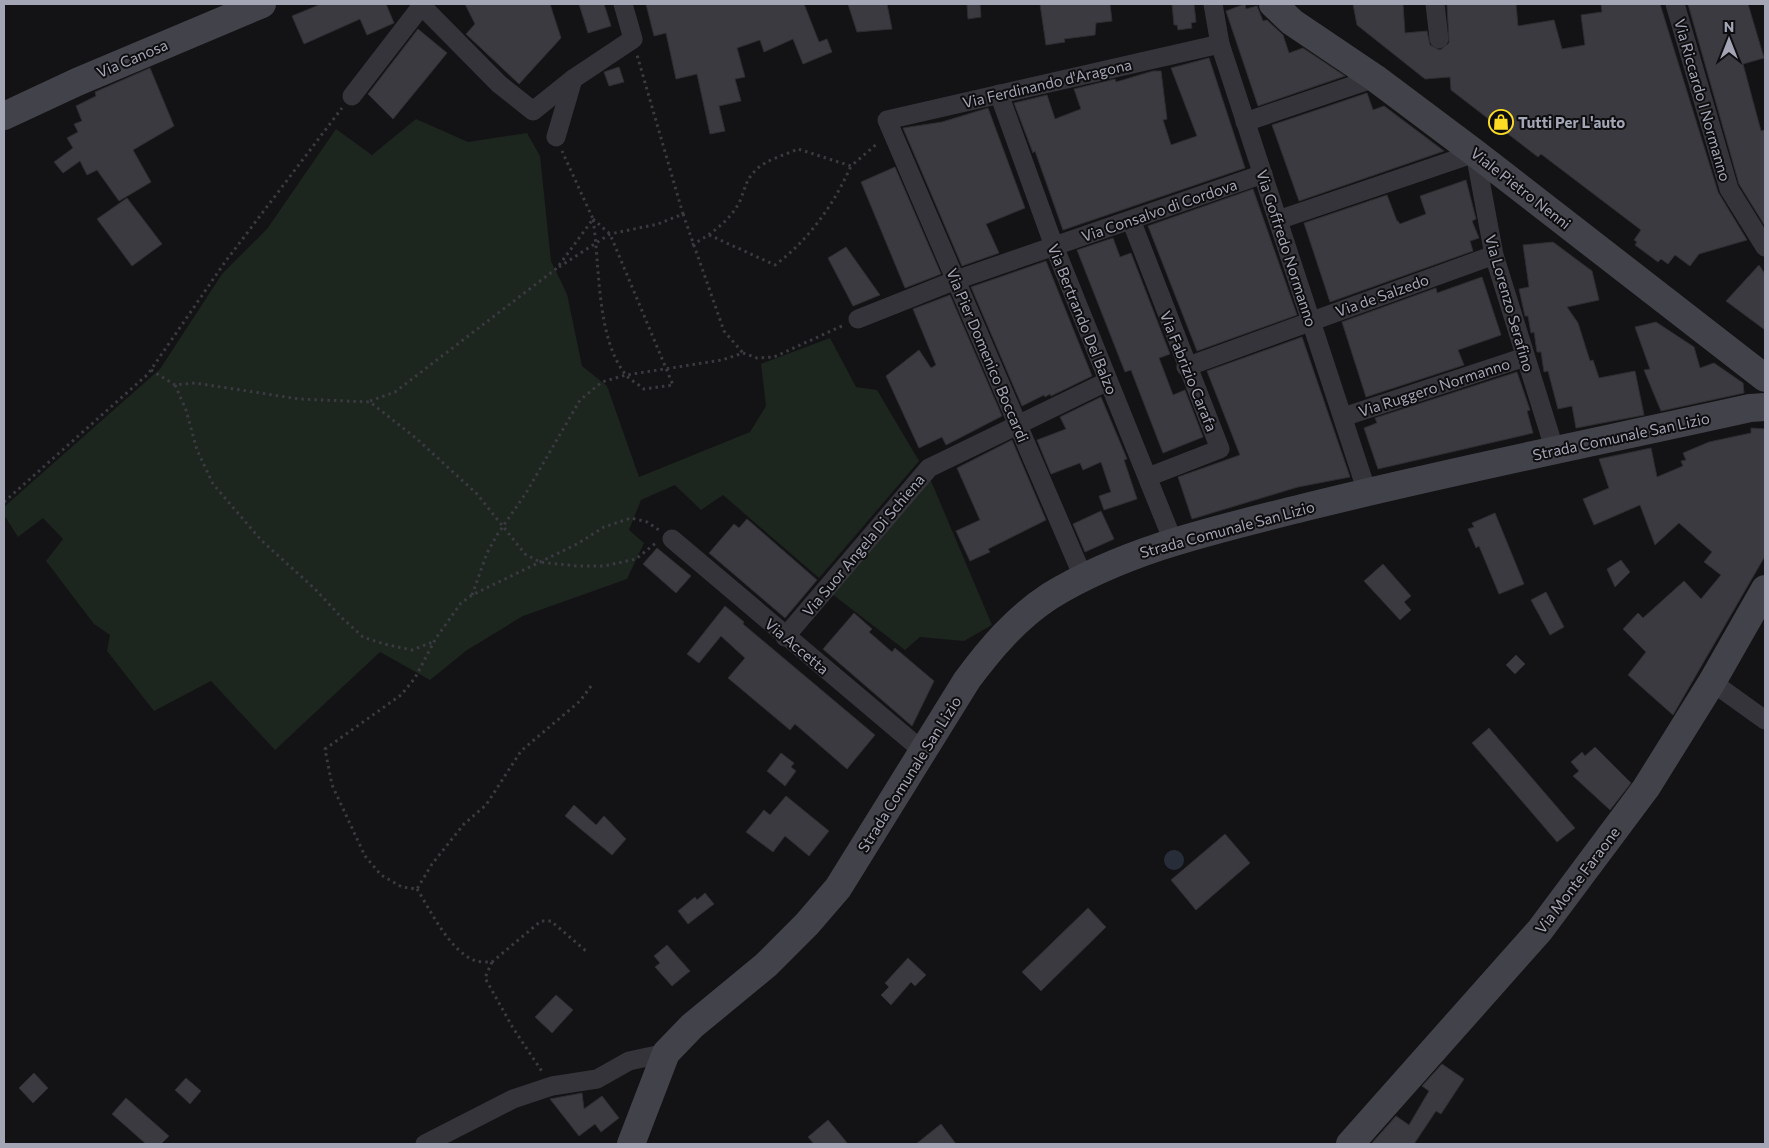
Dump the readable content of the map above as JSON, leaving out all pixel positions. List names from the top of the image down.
{
  "streets": {
    "street": [
      "Via Canosa",
      "Via Ferdinando d'Aragona",
      "Via Riccardo I Normanno",
      "Viale Pietro Nenni",
      "Via Consalvo di Cordova",
      "Via Goffredo Normanno",
      "Via de Salzedo",
      "Via Lorenzo Serafino",
      "Via Bertrando Del Balzo",
      "Via Pier Domenico Boccardi",
      "Via Fabrizio Carafa",
      "Via Ruggero Normanno",
      "Strada Comunale San Lizio",
      "Via Suor Angela Di Schiena",
      "Via Accetta",
      "Via Monte Faraone"
    ]
  },
  "crossings": [
    ["Via Ferdinando d'Aragona", "Via Goffredo Normanno"],
    ["Via Ferdinando d'Aragona", "Via Bertrando Del Balzo"],
    ["Via Ferdinando d'Aragona", "Via Pier Domenico Boccardi"],
    ["Viale Pietro Nenni", "Via Lorenzo Serafino"],
    ["Via Consalvo di Cordova", "Via Goffredo Normanno"],
    ["Via Consalvo di Cordova", "Via Bertrando Del Balzo"],
    ["Via Consalvo di Cordova", "Via Pier Domenico Boccardi"],
    ["Via Consalvo di Cordova", "Via Fabrizio Carafa"],
    ["Via Goffredo Normanno", "Via de Salzedo"],
    ["Via Goffredo Normanno", "Via Ruggero Normanno"],
    ["Via Goffredo Normanno", "Strada Comunale San Lizio"],
    ["Via de Salzedo", "Via Lorenzo Serafino"],
    ["Via de Salzedo", "Via Fabrizio Carafa"],
    ["Via Lorenzo Serafino", "Via Ruggero Normanno"],
    ["Via Lorenzo Serafino", "Strada Comunale San Lizio"],
    ["Via Bertrando Del Balzo", "Via Fabrizio Carafa"],
    ["Via Bertrando Del Balzo", "Strada Comunale San Lizio"],
    ["Via Bertrando Del Balzo", "Via Suor Angela Di Schiena"],
    ["Via Pier Domenico Boccardi", "Strada Comunale San Lizio"],
    ["Via Pier Domenico Boccardi", "Via Suor Angela Di Schiena"],
    ["Strada Comunale San Lizio", "Via Accetta"],
    ["Via Suor Angela Di Schiena", "Via Accetta"]
  ],
  "places": {
    "shop": ["Tutti Per L'auto"]
  },
  "north": "top"
}
